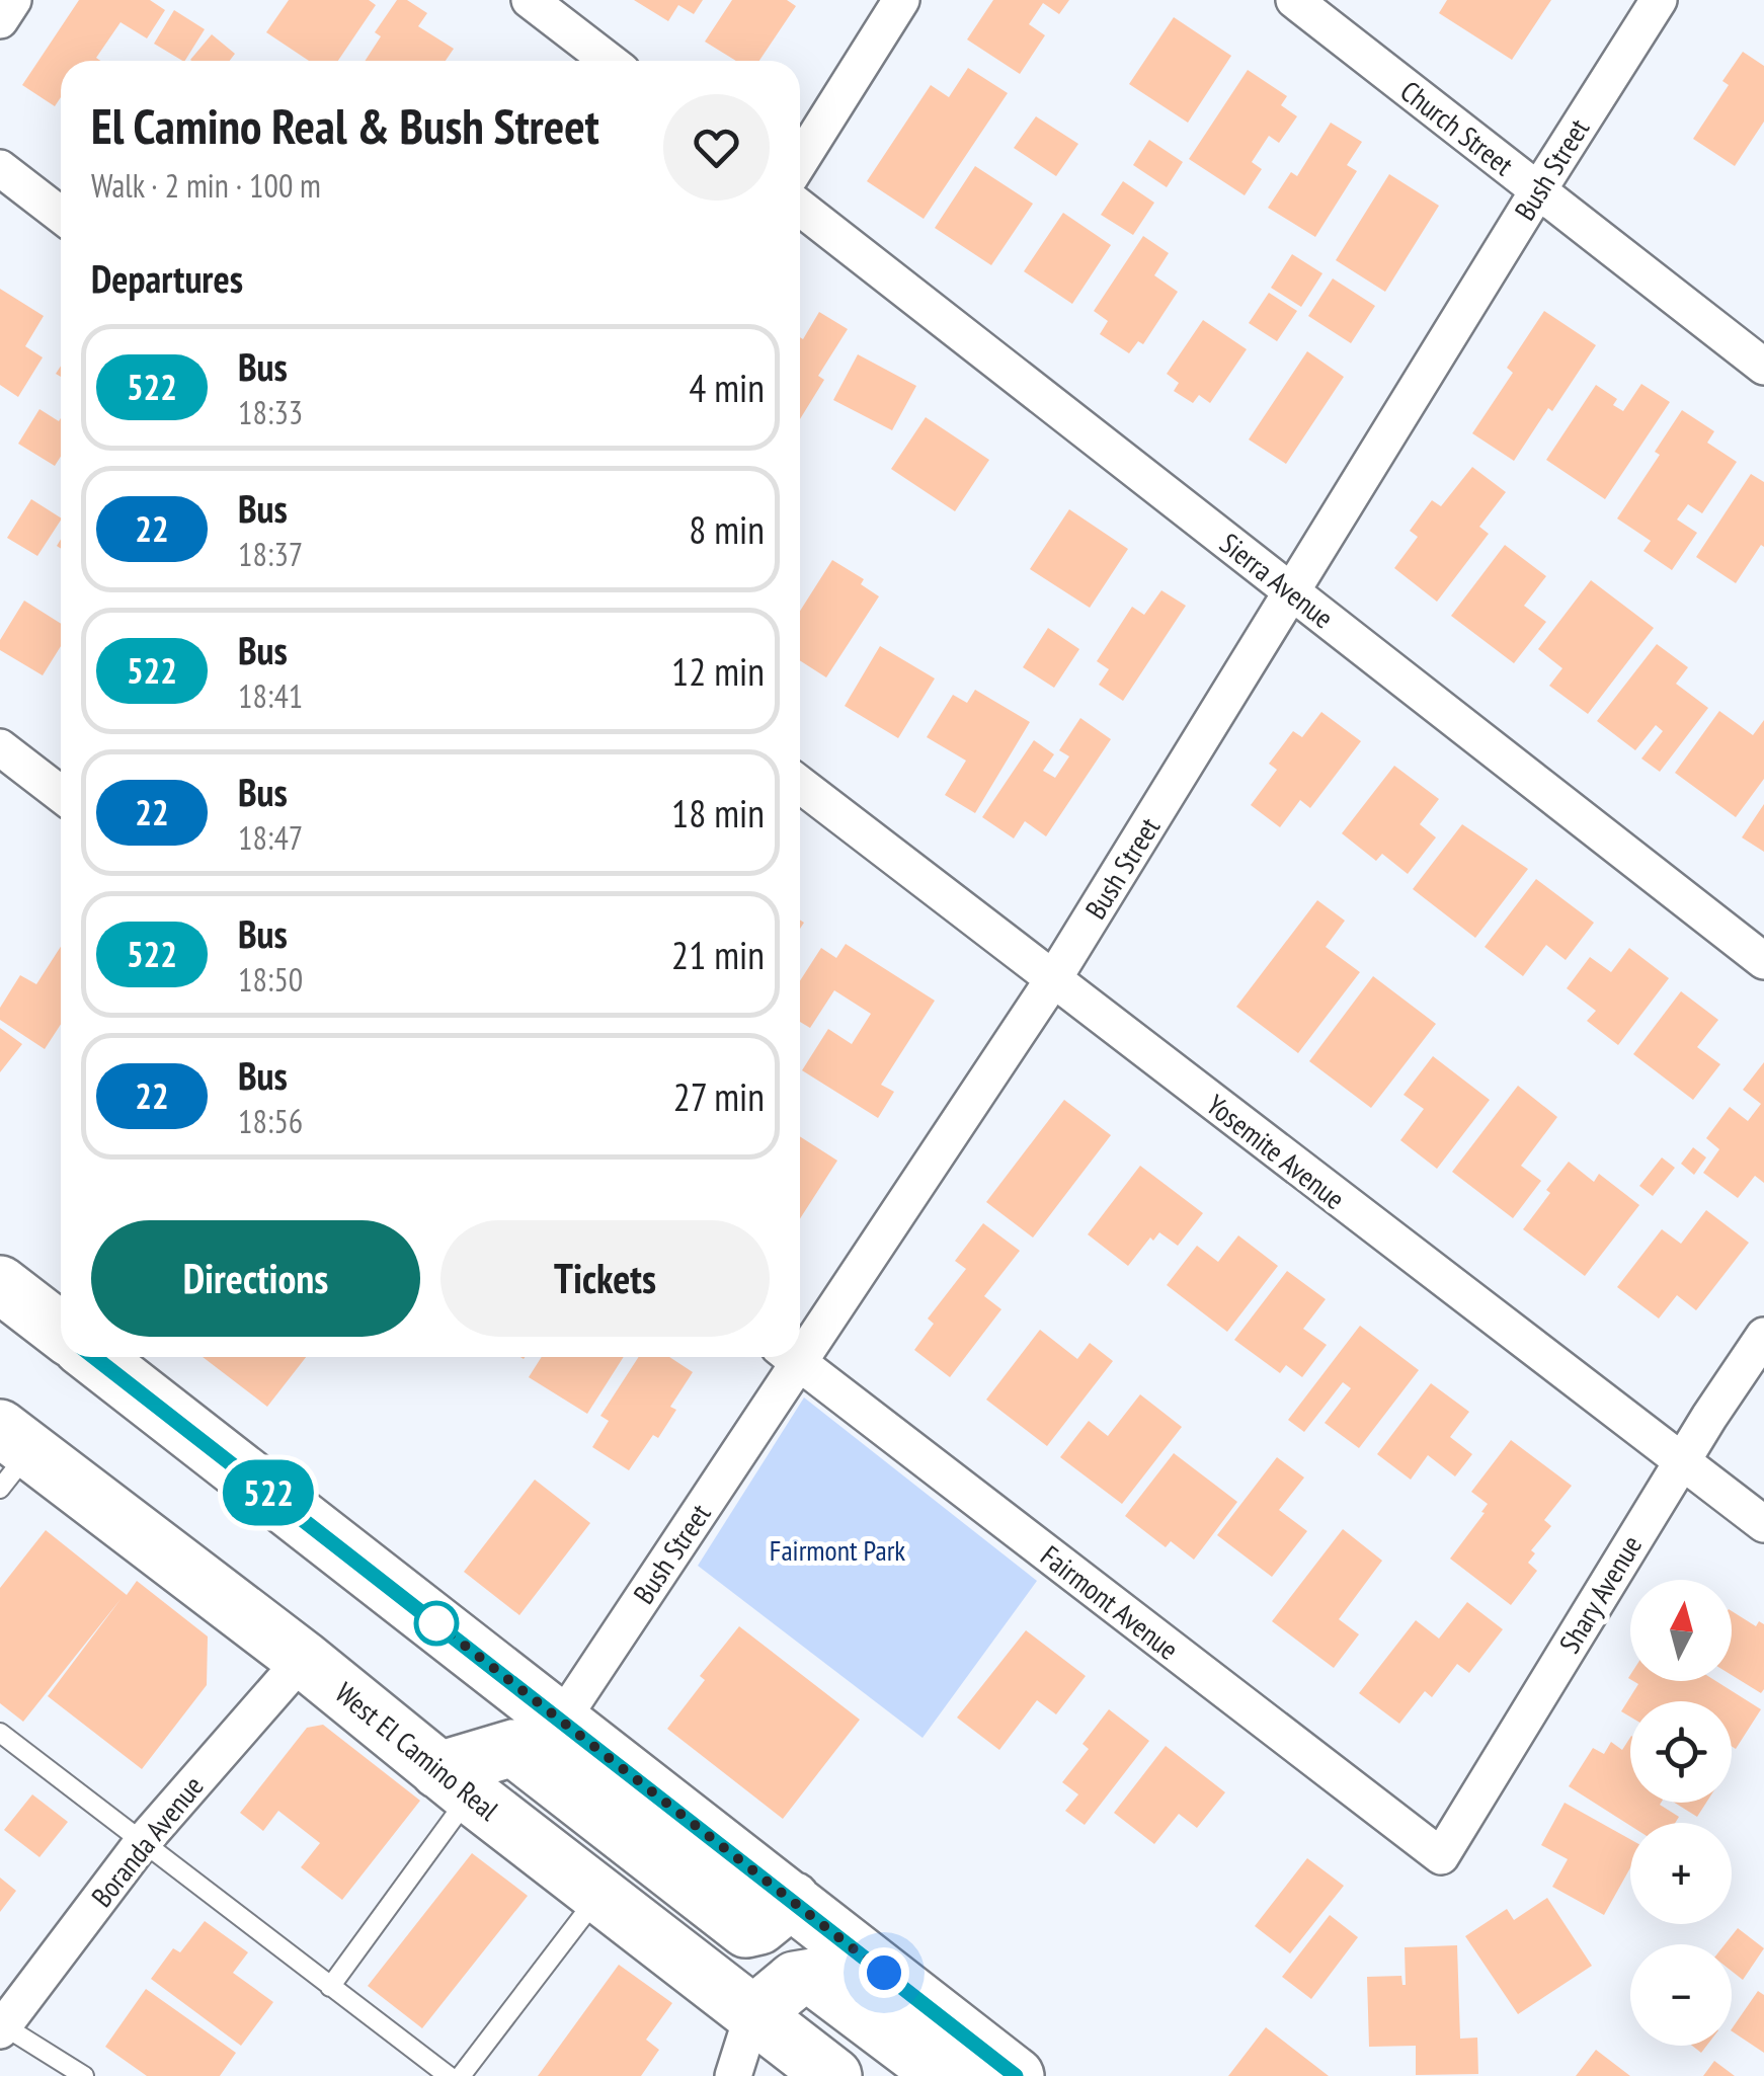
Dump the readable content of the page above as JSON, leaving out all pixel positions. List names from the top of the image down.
{
  "streets": {
    "main road": ["West El Camino Real"],
    "street": [
      "Church Street",
      "Bush Street",
      "Sierra Avenue",
      "Yosemite Avenue",
      "Shary Avenue",
      "Fairmont Avenue",
      "Boranda Avenue"
    ]
  },
  "crossings": [
    ["Church Street", "Bush Street"],
    ["Bush Street", "Sierra Avenue"],
    ["Bush Street", "Yosemite Avenue"],
    ["Yosemite Avenue", "Shary Avenue"],
    ["Shary Avenue", "Fairmont Avenue"],
    ["West El Camino Real", "Boranda Avenue"]
  ],
  "parks": ["Fairmont Park"],
  "lines": ["bus line 522"],
  "north": "top",
  "page": {
    "on_map": "522",
    "heading": [
      ["El Camino Real & Bush Street", "Walk · 2 min · 100 m"],
      "Departures"
    ],
    "list": [
      {
        "mark": "522",
        "name": "Bus",
        "note": "18:33",
        "value": "4 min"
      },
      {
        "mark": "22",
        "name": "Bus",
        "note": "18:37",
        "value": "8 min"
      },
      {
        "mark": "522",
        "name": "Bus",
        "note": "18:41",
        "value": "12 min"
      },
      {
        "mark": "22",
        "name": "Bus",
        "note": "18:47",
        "value": "18 min"
      },
      {
        "mark": "522",
        "name": "Bus",
        "note": "18:50",
        "value": "21 min"
      },
      {
        "mark": "22",
        "name": "Bus",
        "note": "18:56",
        "value": "27 min"
      }
    ],
    "buttons": ["Directions", "Tickets"],
    "map_buttons": ["+", "−"]
  }
}
